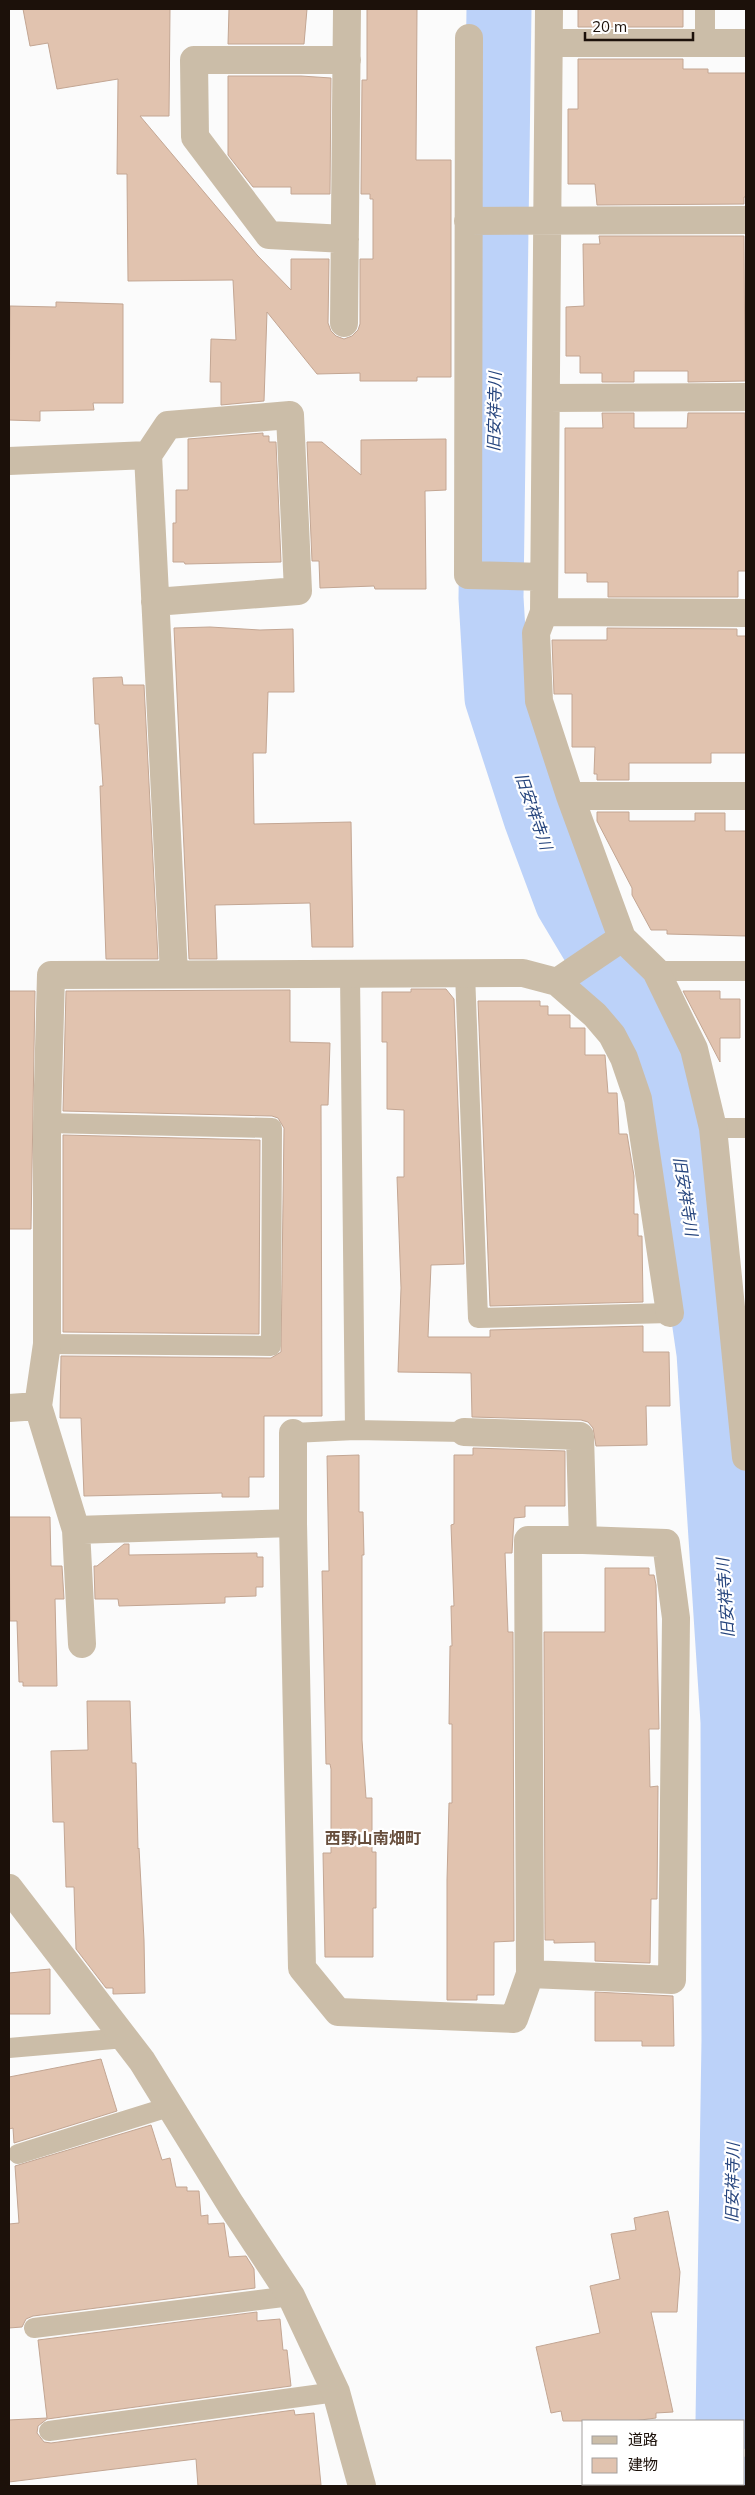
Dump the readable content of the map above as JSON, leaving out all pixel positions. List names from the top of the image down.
{
  "districts": ["西野山南畑町"],
  "water": ["旧安祥寺川"],
  "legend": ["道路", "建物"],
  "scale_bar": "20 m"
}
